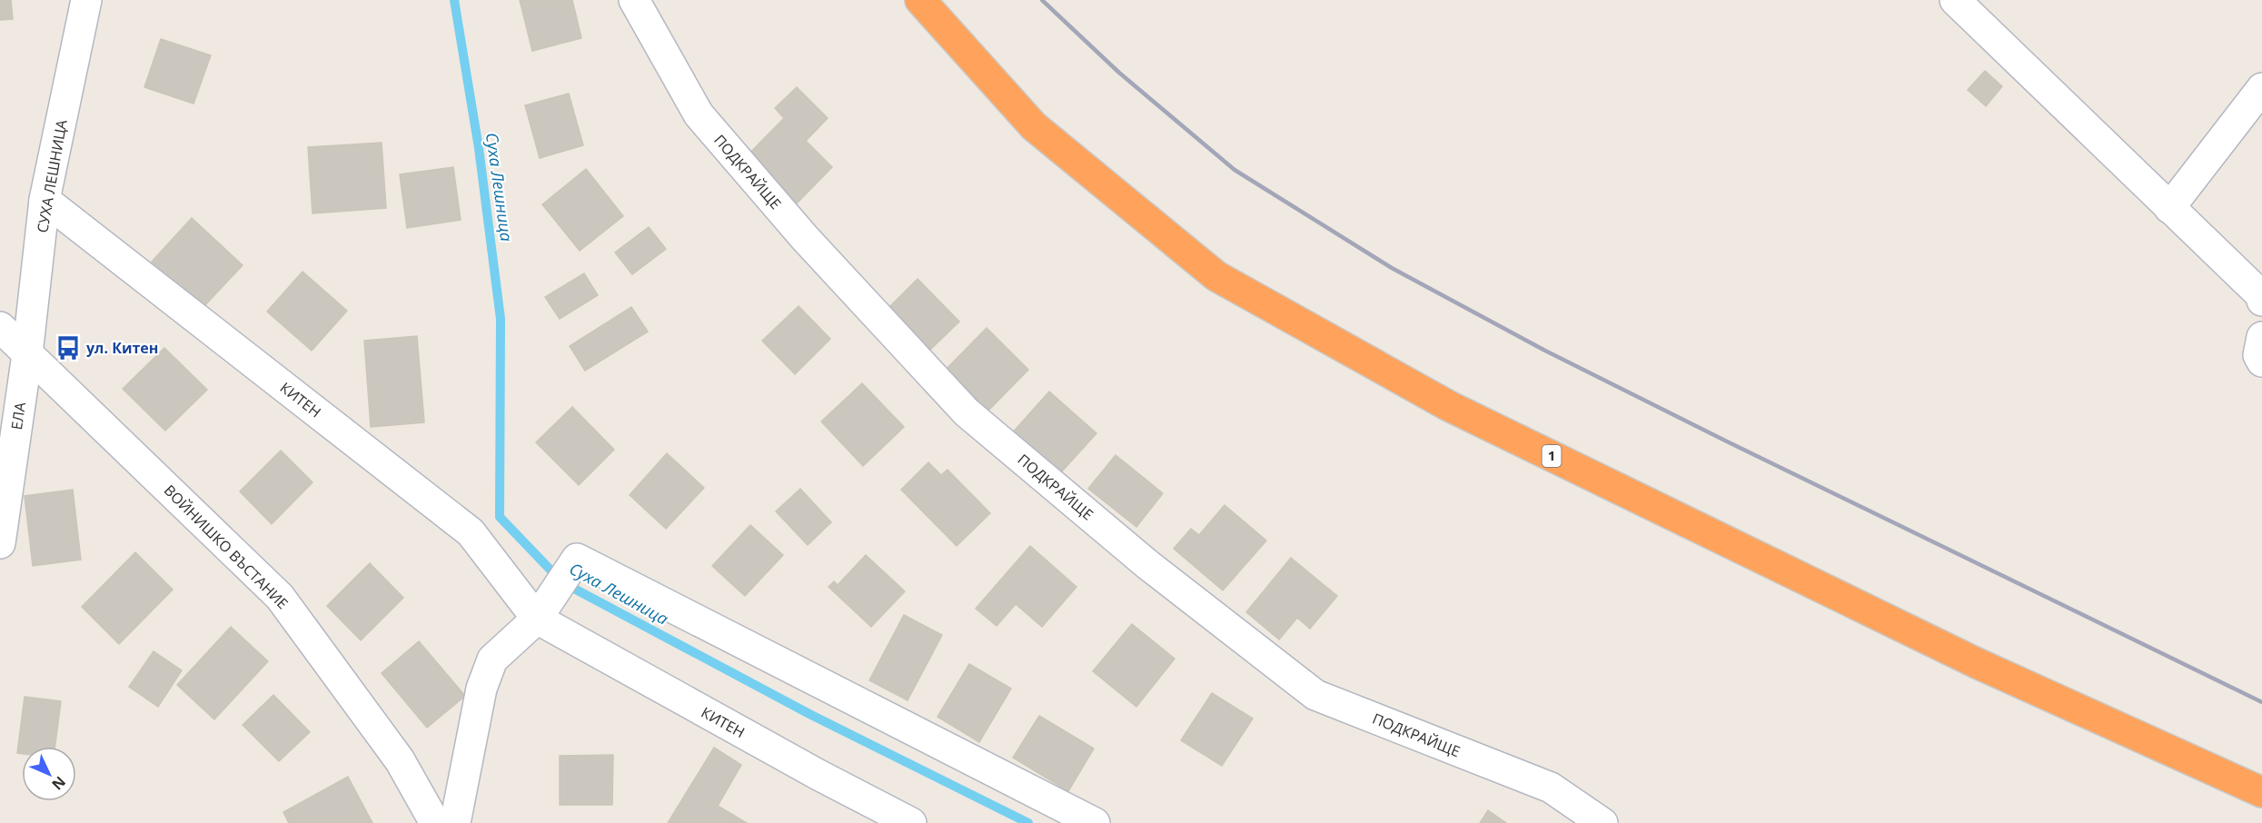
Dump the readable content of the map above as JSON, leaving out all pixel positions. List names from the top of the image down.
{
  "streets": {
    "highway": ["1"],
    "street": [
      "ПОДКРАЙЩЕ",
      "СУХА ЛЕШНИЦА",
      "КИТЕН",
      "ЕЛА",
      "ВОЙНИШКО ВЪСТАНИЕ"
    ]
  },
  "crossings": [
    ["СУХА ЛЕШНИЦА", "КИТЕН"],
    ["СУХА ЛЕШНИЦА", "ЕЛА"],
    ["СУХА ЛЕШНИЦА", "ВОЙНИШКО ВЪСТАНИЕ"],
    ["ЕЛА", "ВОЙНИШКО ВЪСТАНИЕ"]
  ],
  "water": ["Суха Лешница"],
  "places": {
    "bus stop": ["ул. Китен"]
  },
  "north": "bottom right"
}
